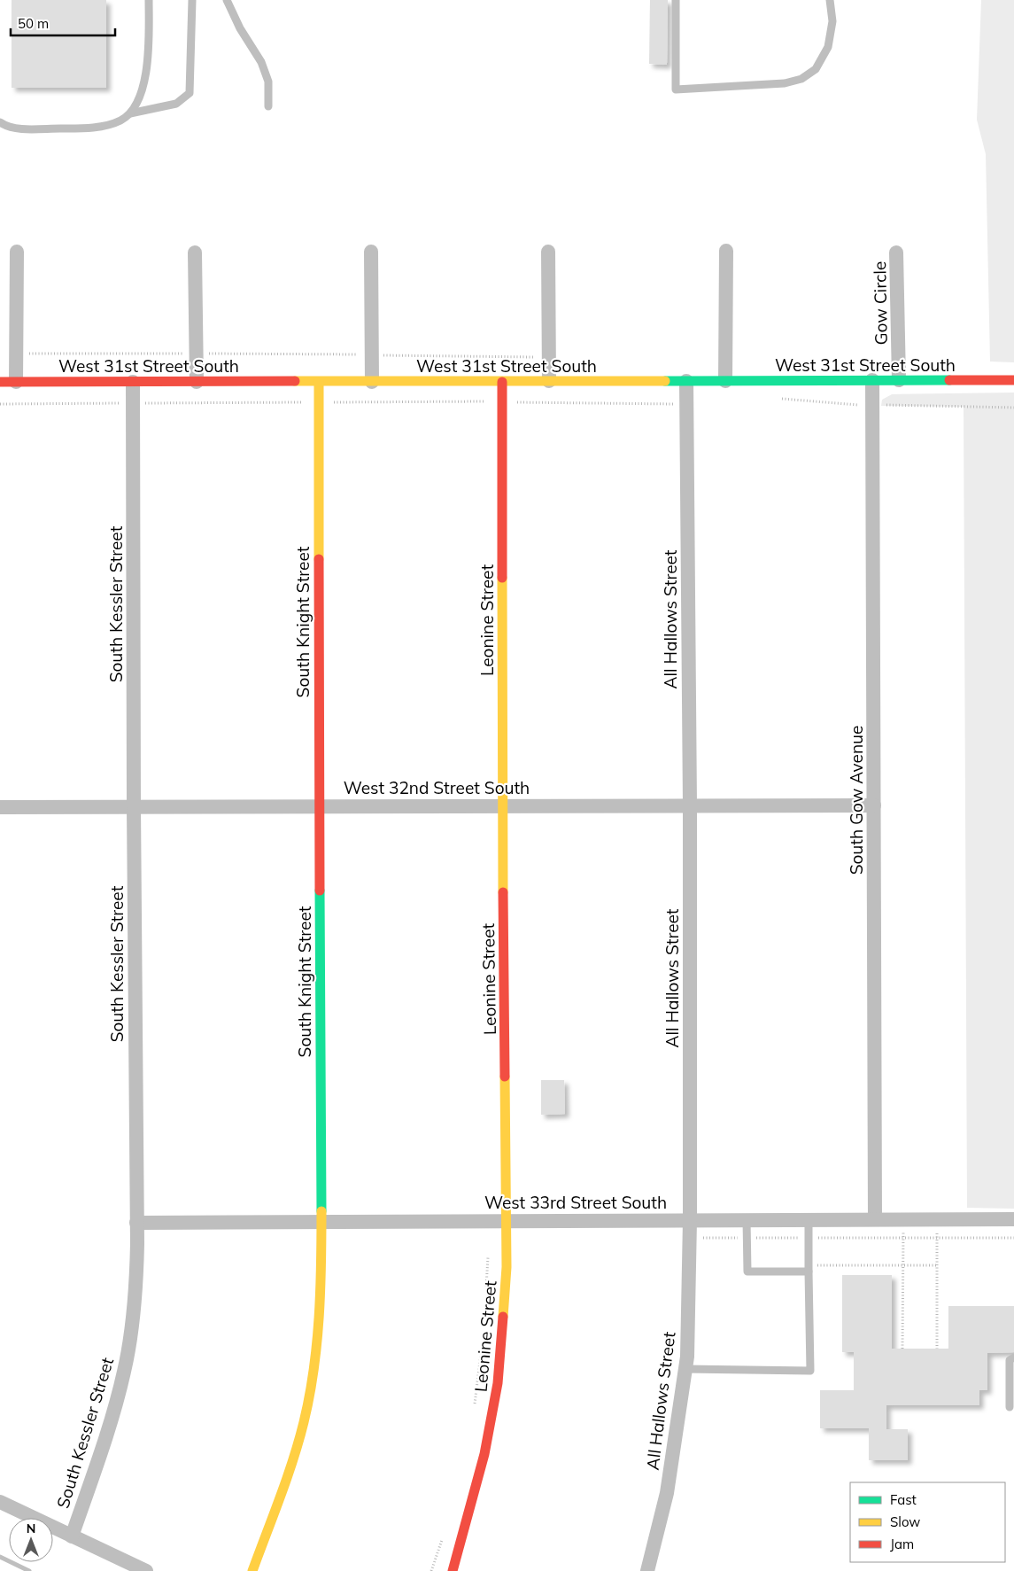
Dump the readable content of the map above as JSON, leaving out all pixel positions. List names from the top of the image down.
{
  "streets": {
    "street": [
      "Gow Circle",
      "West 31st Street South",
      "South Kessler Street",
      "All Hallows Street",
      "Leonine Street",
      "South Knight Street",
      "West 32nd Street South",
      "South Gow Avenue",
      "West 33rd Street South"
    ]
  },
  "crossings": [
    ["Gow Circle", "West 31st Street South"],
    ["West 31st Street South", "South Kessler Street"],
    ["West 31st Street South", "All Hallows Street"],
    ["West 31st Street South", "Leonine Street"],
    ["West 31st Street South", "South Knight Street"],
    ["West 31st Street South", "South Gow Avenue"],
    ["South Kessler Street", "West 32nd Street South"],
    ["South Kessler Street", "West 33rd Street South"],
    ["All Hallows Street", "West 32nd Street South"],
    ["All Hallows Street", "West 33rd Street South"],
    ["Leonine Street", "West 32nd Street South"],
    ["Leonine Street", "West 33rd Street South"],
    ["South Knight Street", "West 32nd Street South"],
    ["South Knight Street", "West 33rd Street South"],
    ["West 32nd Street South", "South Gow Avenue"],
    ["South Gow Avenue", "West 33rd Street South"]
  ],
  "legend": ["Fast", "Slow", "Jam"],
  "scale_bar": "50 m",
  "north": "top"
}
